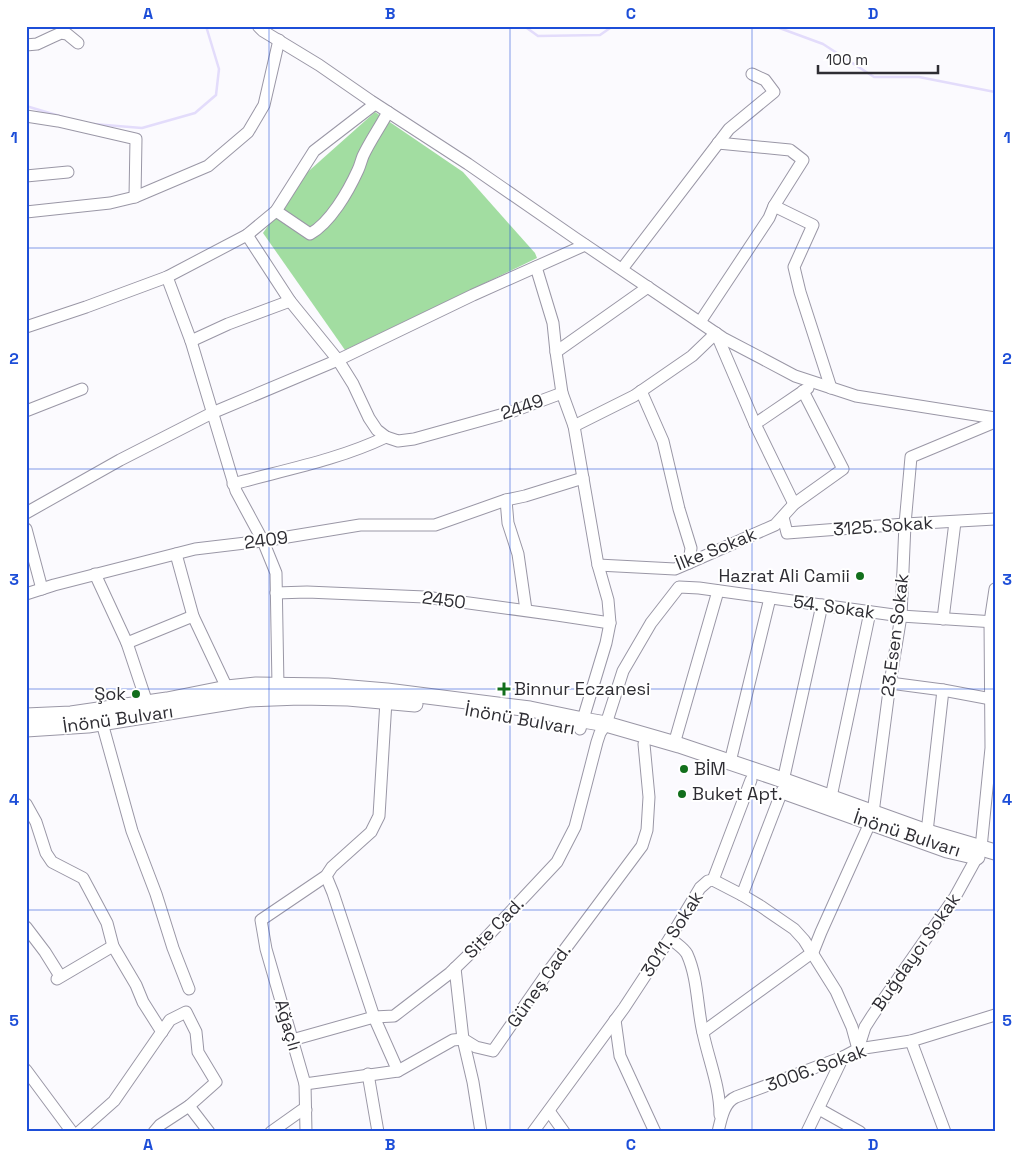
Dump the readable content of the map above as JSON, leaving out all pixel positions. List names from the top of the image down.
{
  "streets": {
    "main road": ["İnönü Bulvarı"],
    "street": [
      "2449",
      "3125. Sokak",
      "2409",
      "İlke Sokak",
      "2450",
      "54. Sokak",
      "23.Esen Sokak",
      "Site Cad.",
      "3011. Sokak",
      "Buğdaycı Sokak",
      "Güneş Cad.",
      "Ağaçlı",
      "3006. Sokak"
    ]
  },
  "crossings": [
    ["2449", "2409"],
    ["2449", "İlke Sokak"],
    ["2449", "2450"],
    ["2449", "İnönü Bulvarı"],
    ["3125. Sokak", "İlke Sokak"],
    ["3125. Sokak", "23.Esen Sokak"],
    ["54. Sokak", "23.Esen Sokak"],
    ["23.Esen Sokak", "İnönü Bulvarı"],
    ["23.Esen Sokak", "3011. Sokak"],
    ["İnönü Bulvarı", "Site Cad."],
    ["İnönü Bulvarı", "Buğdaycı Sokak"],
    ["İnönü Bulvarı", "Güneş Cad."],
    ["Site Cad.", "Ağaçlı"],
    ["3011. Sokak", "Buğdaycı Sokak"],
    ["3011. Sokak", "3006. Sokak"],
    ["Buğdaycı Sokak", "3006. Sokak"]
  ],
  "places": {
    "other": [
      "Hazrat Ali Camii",
      "Şok",
      "BİM",
      "Buket Apt."
    ],
    "health": ["Binnur Eczanesi"]
  },
  "scale_bar": "100 m",
  "grid": {
    "columns": [
      "A",
      "B",
      "C",
      "D"
    ],
    "rows": [
      "1",
      "2",
      "3",
      "4",
      "5"
    ]
  }
}
